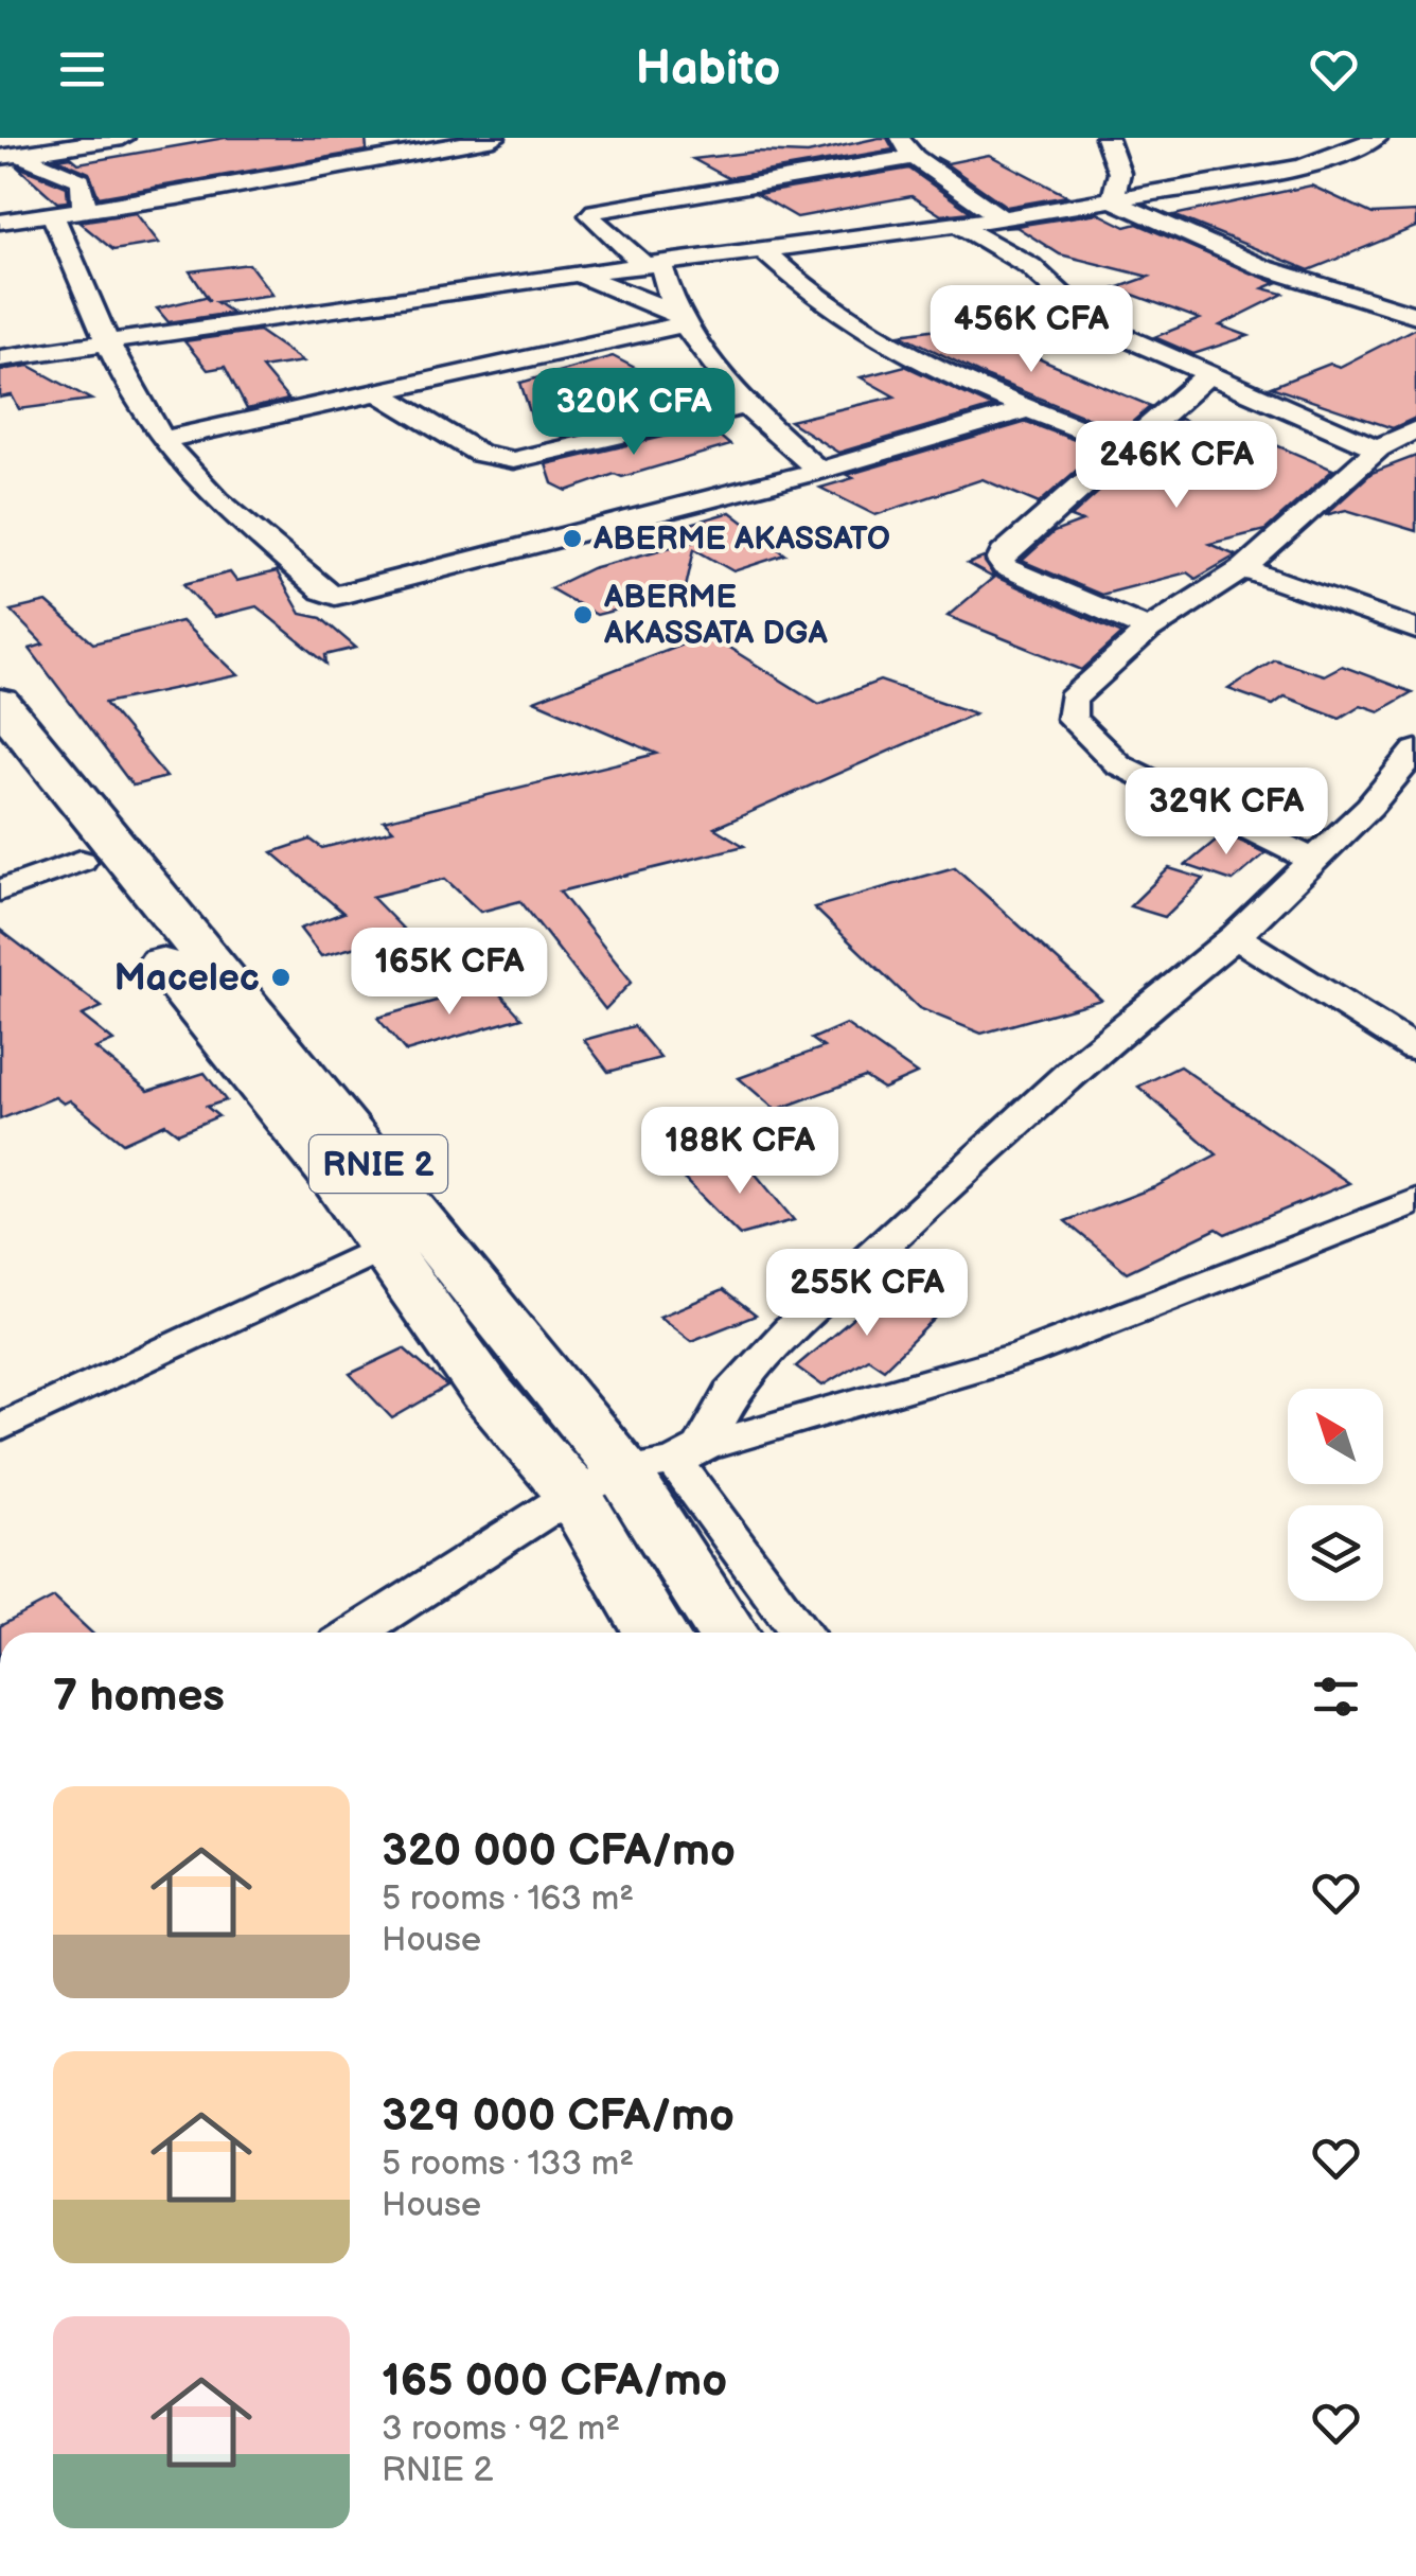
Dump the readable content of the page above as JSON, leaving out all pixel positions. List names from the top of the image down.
{
  "streets": {
    "highway": ["RNIE 2"]
  },
  "places": ["ABERME AKASSATO", "ABERME AKASSATA DGA", "Macelec"],
  "north": "top left",
  "page": {
    "header": "Habito",
    "price": [
      "456K CFA",
      "320K CFA",
      "246K CFA",
      "329K CFA",
      "165K CFA",
      "188K CFA",
      "255K CFA"
    ],
    "heading": "7 homes",
    "list": [
      {
        "name": "320 000 CFA/mo",
        "note": "5 rooms · 163 m² · House"
      },
      {
        "name": "329 000 CFA/mo",
        "note": "5 rooms · 133 m² · House"
      },
      {
        "name": "165 000 CFA/mo",
        "note": "3 rooms · 92 m² · RNIE 2"
      }
    ]
  }
}
